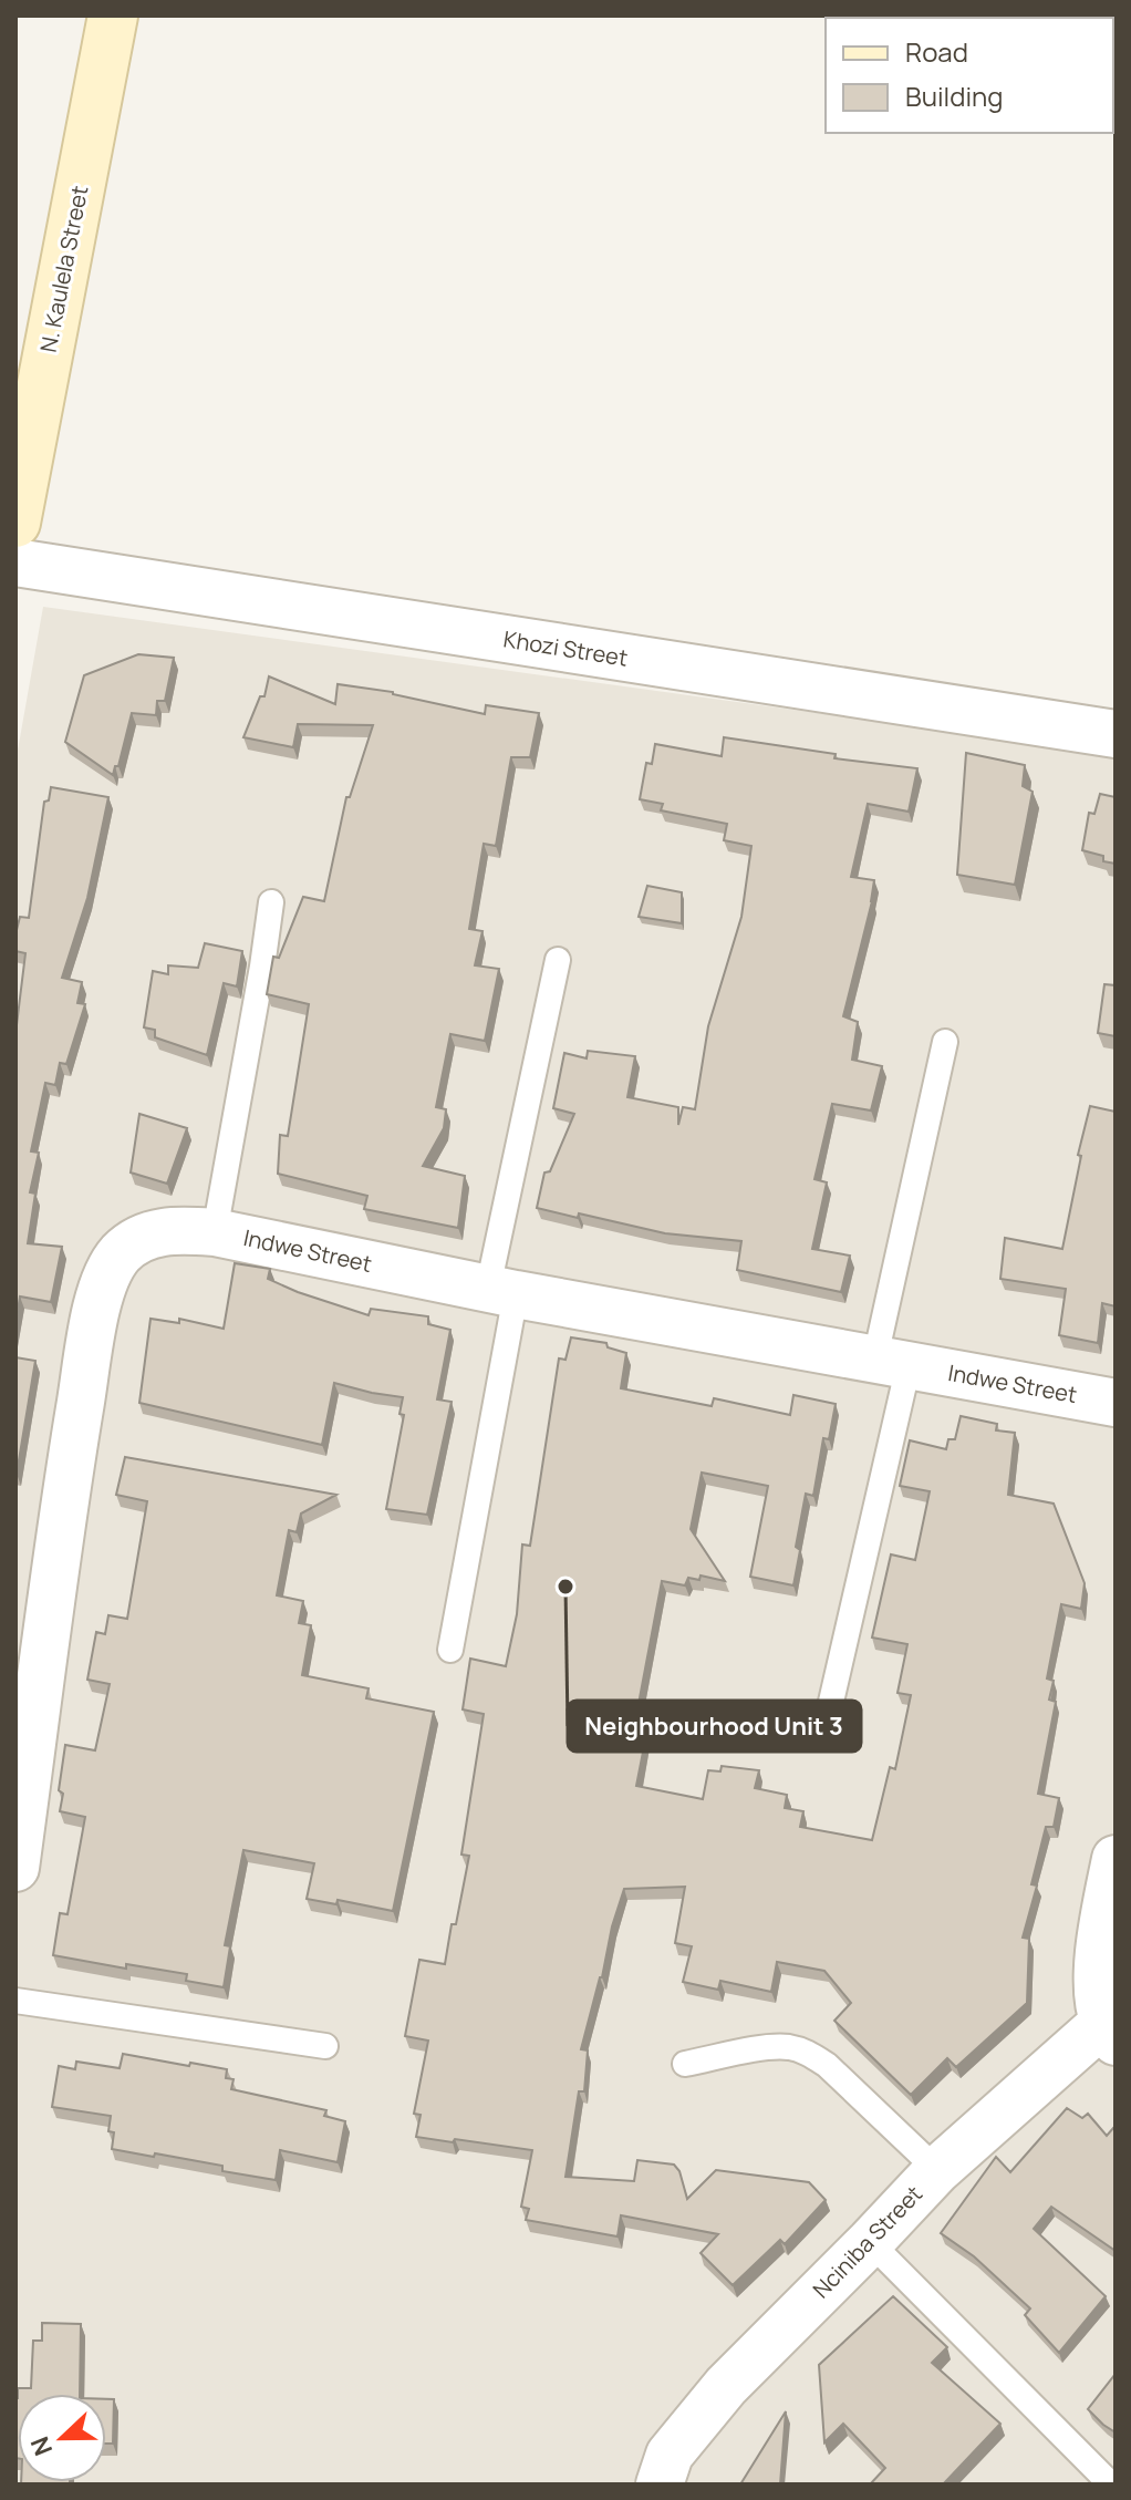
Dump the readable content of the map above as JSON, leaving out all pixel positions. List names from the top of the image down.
{
  "streets": {
    "street": [
      "N. Kaulela Street",
      "Khozi Street",
      "Indwe Street",
      "Nciniba Street"
    ]
  },
  "places": ["Neighbourhood Unit 3"],
  "legend": ["Road", "Building"],
  "north": "left"
}
